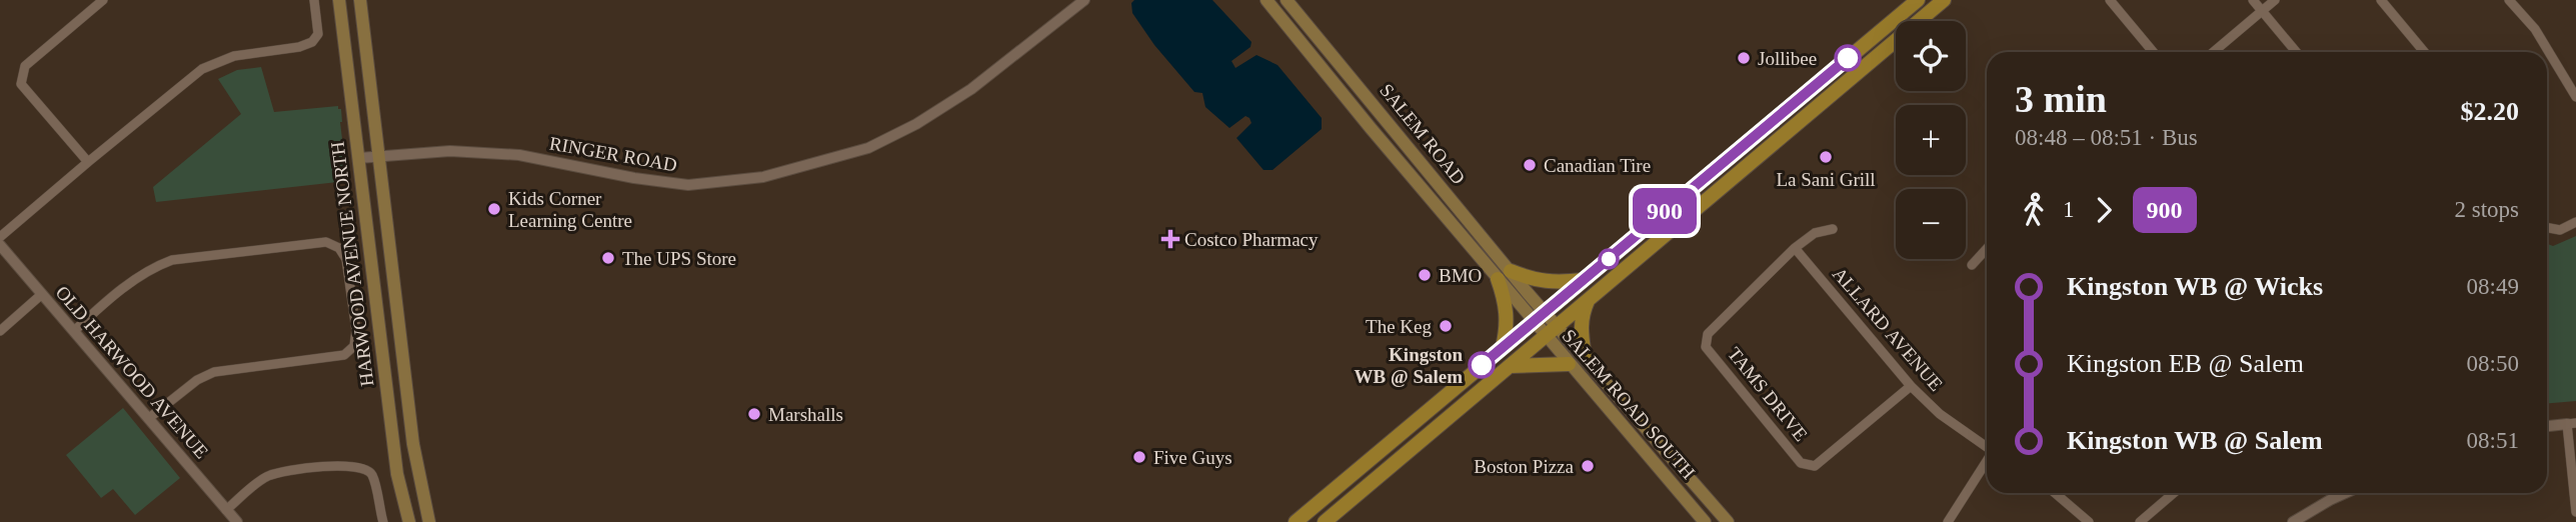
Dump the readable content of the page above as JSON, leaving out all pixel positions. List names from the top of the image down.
{
  "streets": {
    "main road": ["SALEM ROAD", "HARWOOD AVENUE NORTH", "SALEM ROAD SOUTH"],
    "street": [
      "RINGER ROAD",
      "ALLARD AVENUE",
      "OLD HARWOOD AVENUE",
      "TAMS DRIVE"
    ]
  },
  "crossings": [
    ["SALEM ROAD", "SALEM ROAD SOUTH"],
    ["RINGER ROAD", "HARWOOD AVENUE NORTH"],
    ["ALLARD AVENUE", "TAMS DRIVE"]
  ],
  "places": {
    "other": [
      "Jollibee",
      "La Sani Grill",
      "Canadian Tire",
      "Kids Corner Learning Centre",
      "The UPS Store",
      "BMO",
      "The Keg",
      "Kingston WB @ Salem",
      "Marshalls",
      "Five Guys",
      "Boston Pizza"
    ],
    "health": ["Costco Pharmacy"]
  },
  "lines": ["bus line 900"],
  "page": {
    "on_map": "900",
    "map_buttons": ["+", "−"],
    "heading": ["3 min", "08:48 – 08:51 · Bus", "$2.20"],
    "legs": ["1", "900", "2 stops"],
    "list": [
      {
        "name": "Kingston WB @ Wicks",
        "value": "08:49"
      },
      {
        "name": "Kingston EB @ Salem",
        "value": "08:50"
      },
      {
        "name": "Kingston WB @ Salem",
        "value": "08:51"
      }
    ]
  }
}
